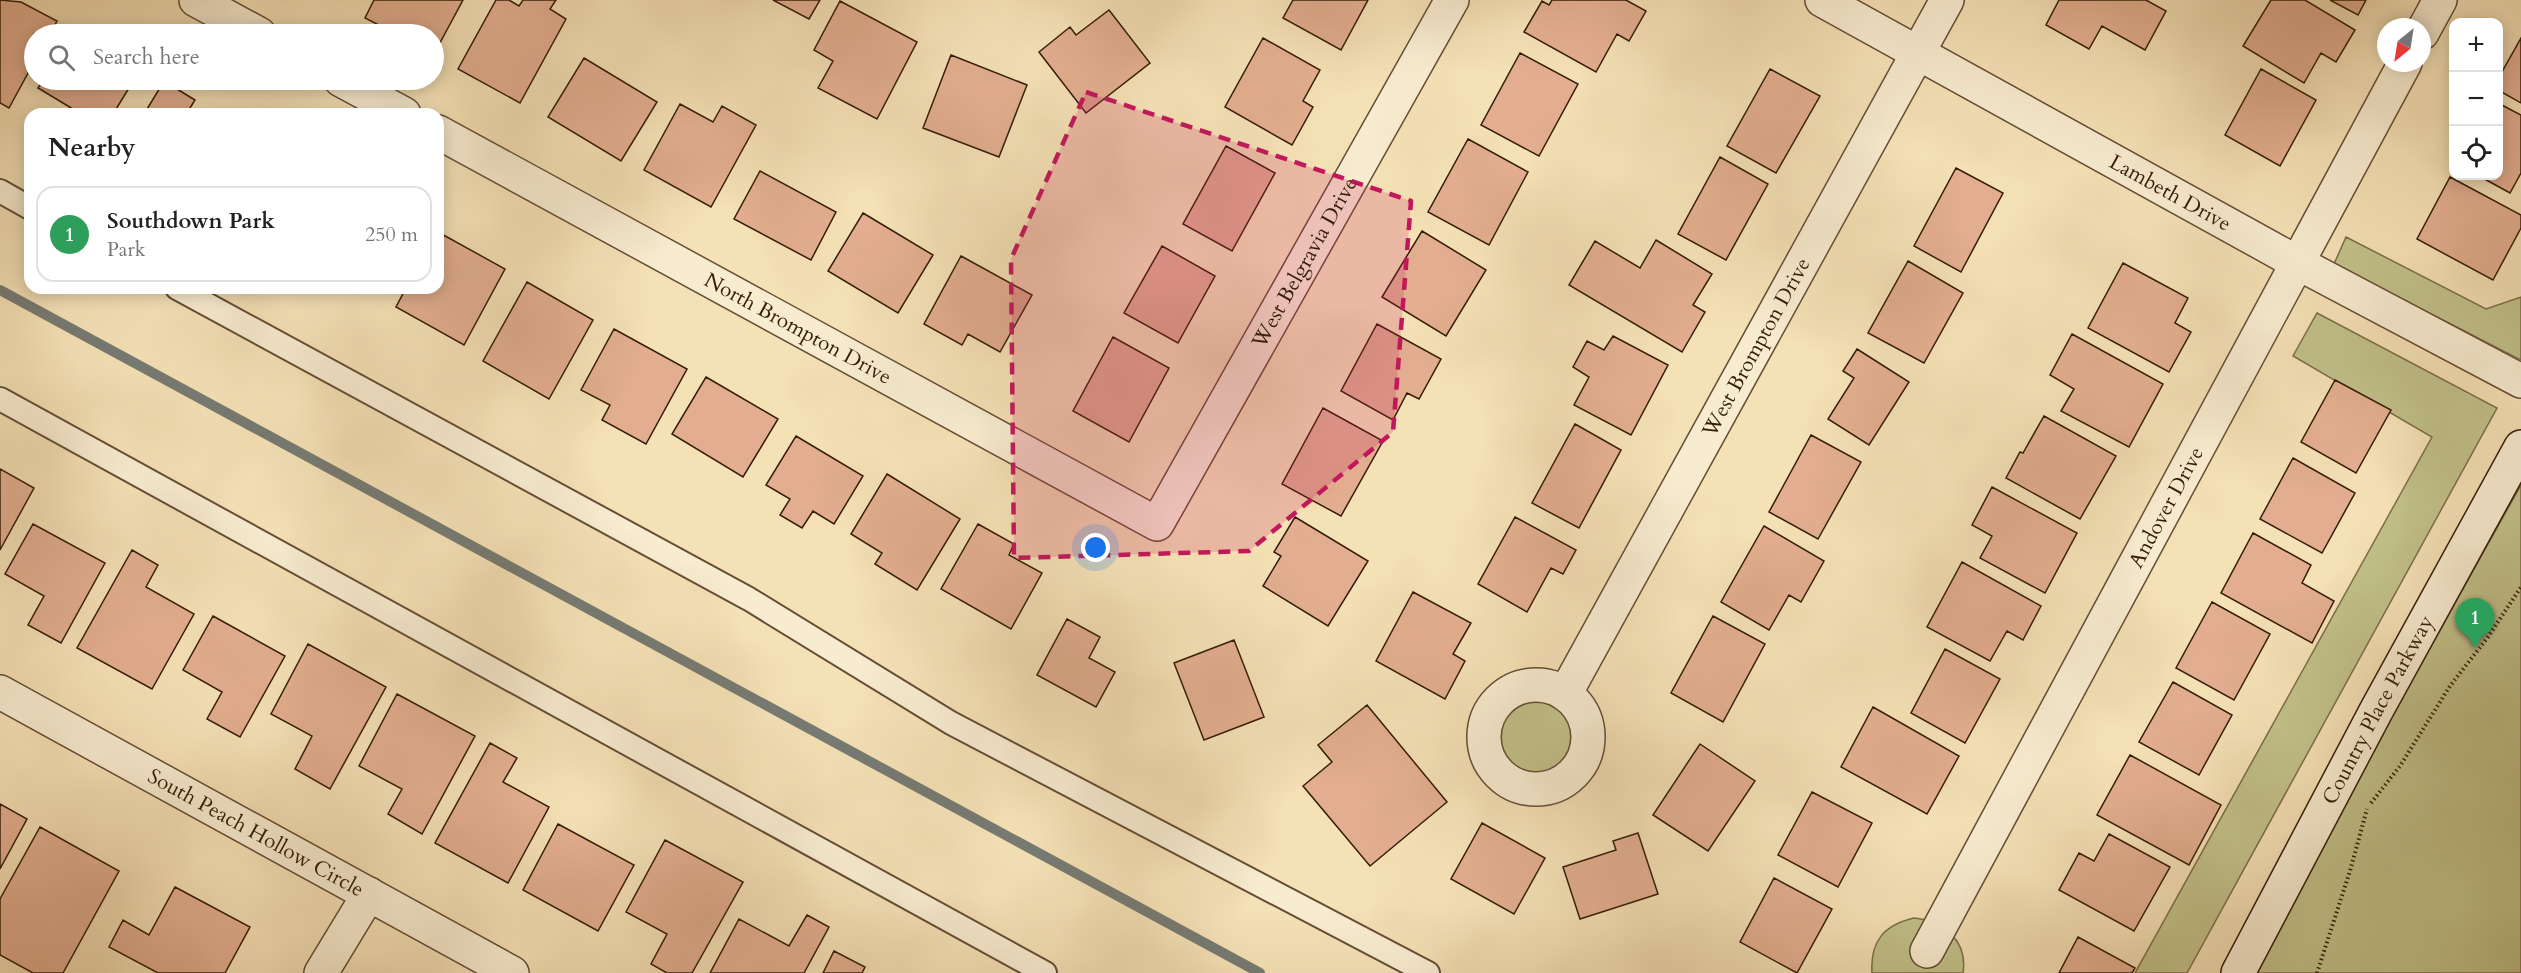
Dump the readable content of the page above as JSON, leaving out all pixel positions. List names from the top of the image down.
{
  "streets": {
    "street": [
      "Lambeth Drive",
      "West Belgravia Drive",
      "North Brompton Drive",
      "West Brompton Drive",
      "Andover Drive",
      "Country Place Parkway",
      "South Peach Hollow Circle"
    ]
  },
  "crossings": [
    ["Lambeth Drive", "West Brompton Drive"],
    ["Lambeth Drive", "Andover Drive"],
    ["West Belgravia Drive", "North Brompton Drive"]
  ],
  "north": "bottom left",
  "page": {
    "map_buttons": ["+", "−"],
    "search": "Search here",
    "heading": "Nearby",
    "list": [
      {
        "mark": "1",
        "name": "Southdown Park",
        "note": "Park",
        "value": "250 m"
      }
    ],
    "pins": "1"
  }
}
